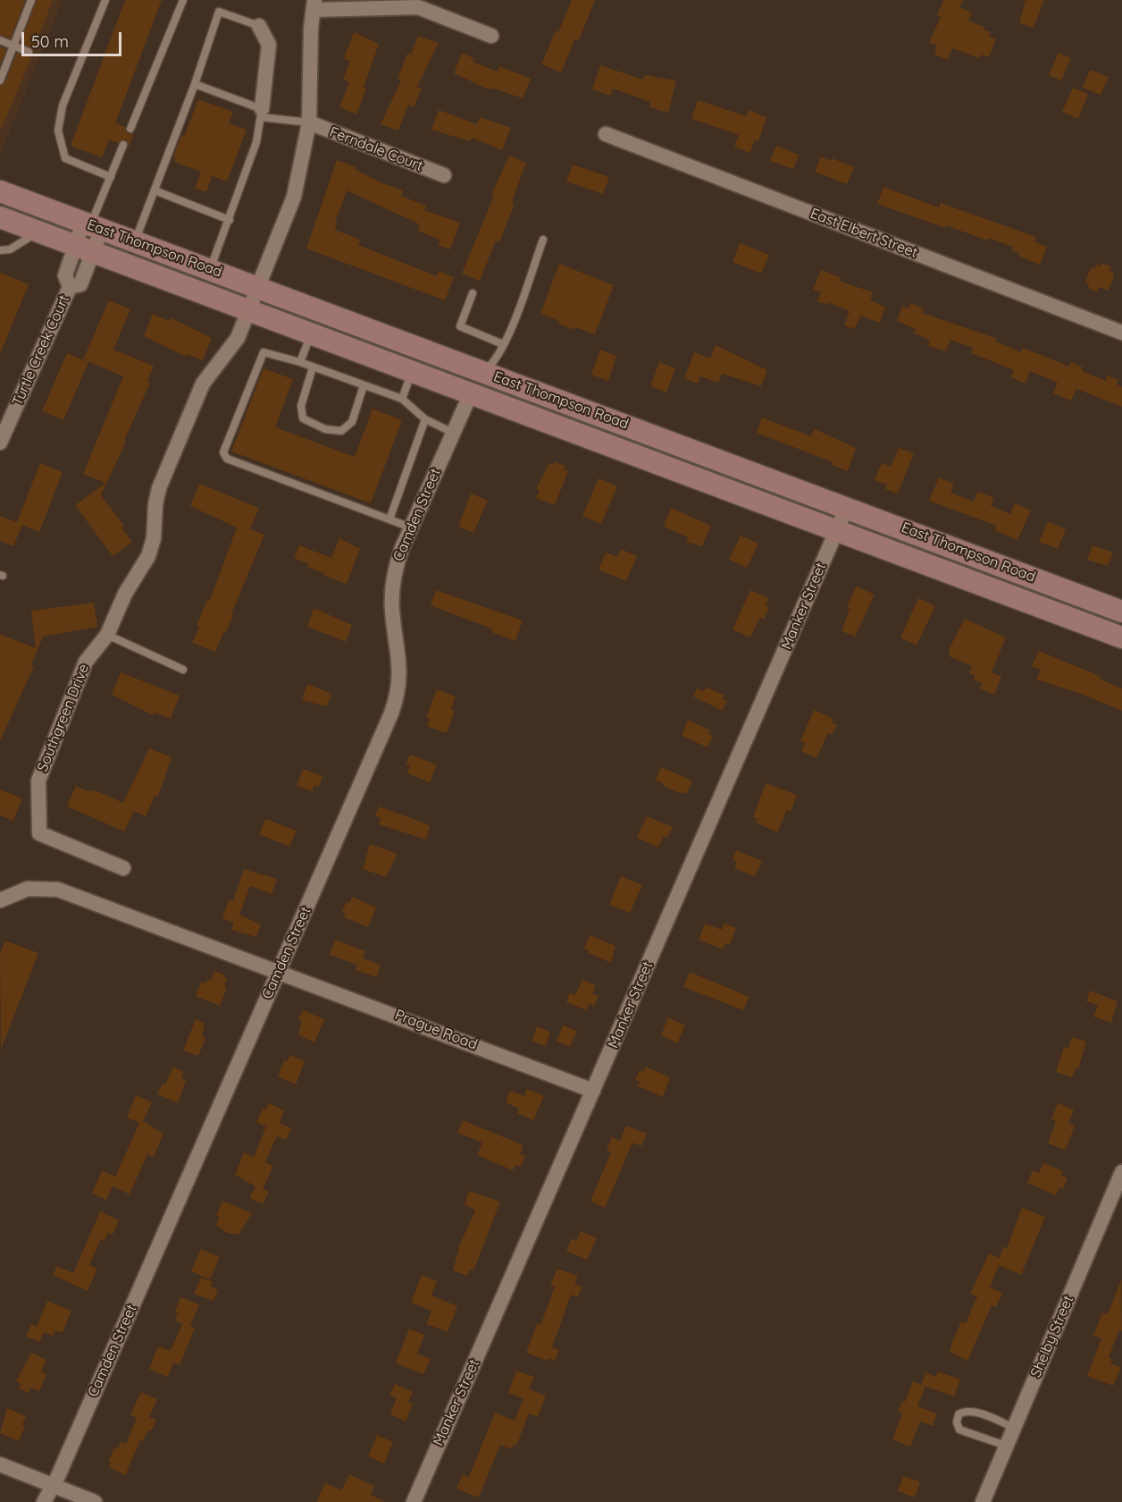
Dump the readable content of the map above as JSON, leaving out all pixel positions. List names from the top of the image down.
{
  "streets": {
    "main road": ["East Thompson Road"],
    "street": [
      "Ferndale Court",
      "East Elbert Street",
      "Turtle Creek Court",
      "Camden Street",
      "Manker Street",
      "Southgreen Drive",
      "Prague Road",
      "Shelby Street"
    ]
  },
  "crossings": [
    ["Ferndale Court", "Southgreen Drive"],
    ["East Thompson Road", "Turtle Creek Court"],
    ["East Thompson Road", "Camden Street"],
    ["East Thompson Road", "Manker Street"],
    ["East Thompson Road", "Southgreen Drive"],
    ["Camden Street", "Prague Road"],
    ["Manker Street", "Prague Road"]
  ],
  "scale_bar": "50 m"
}
